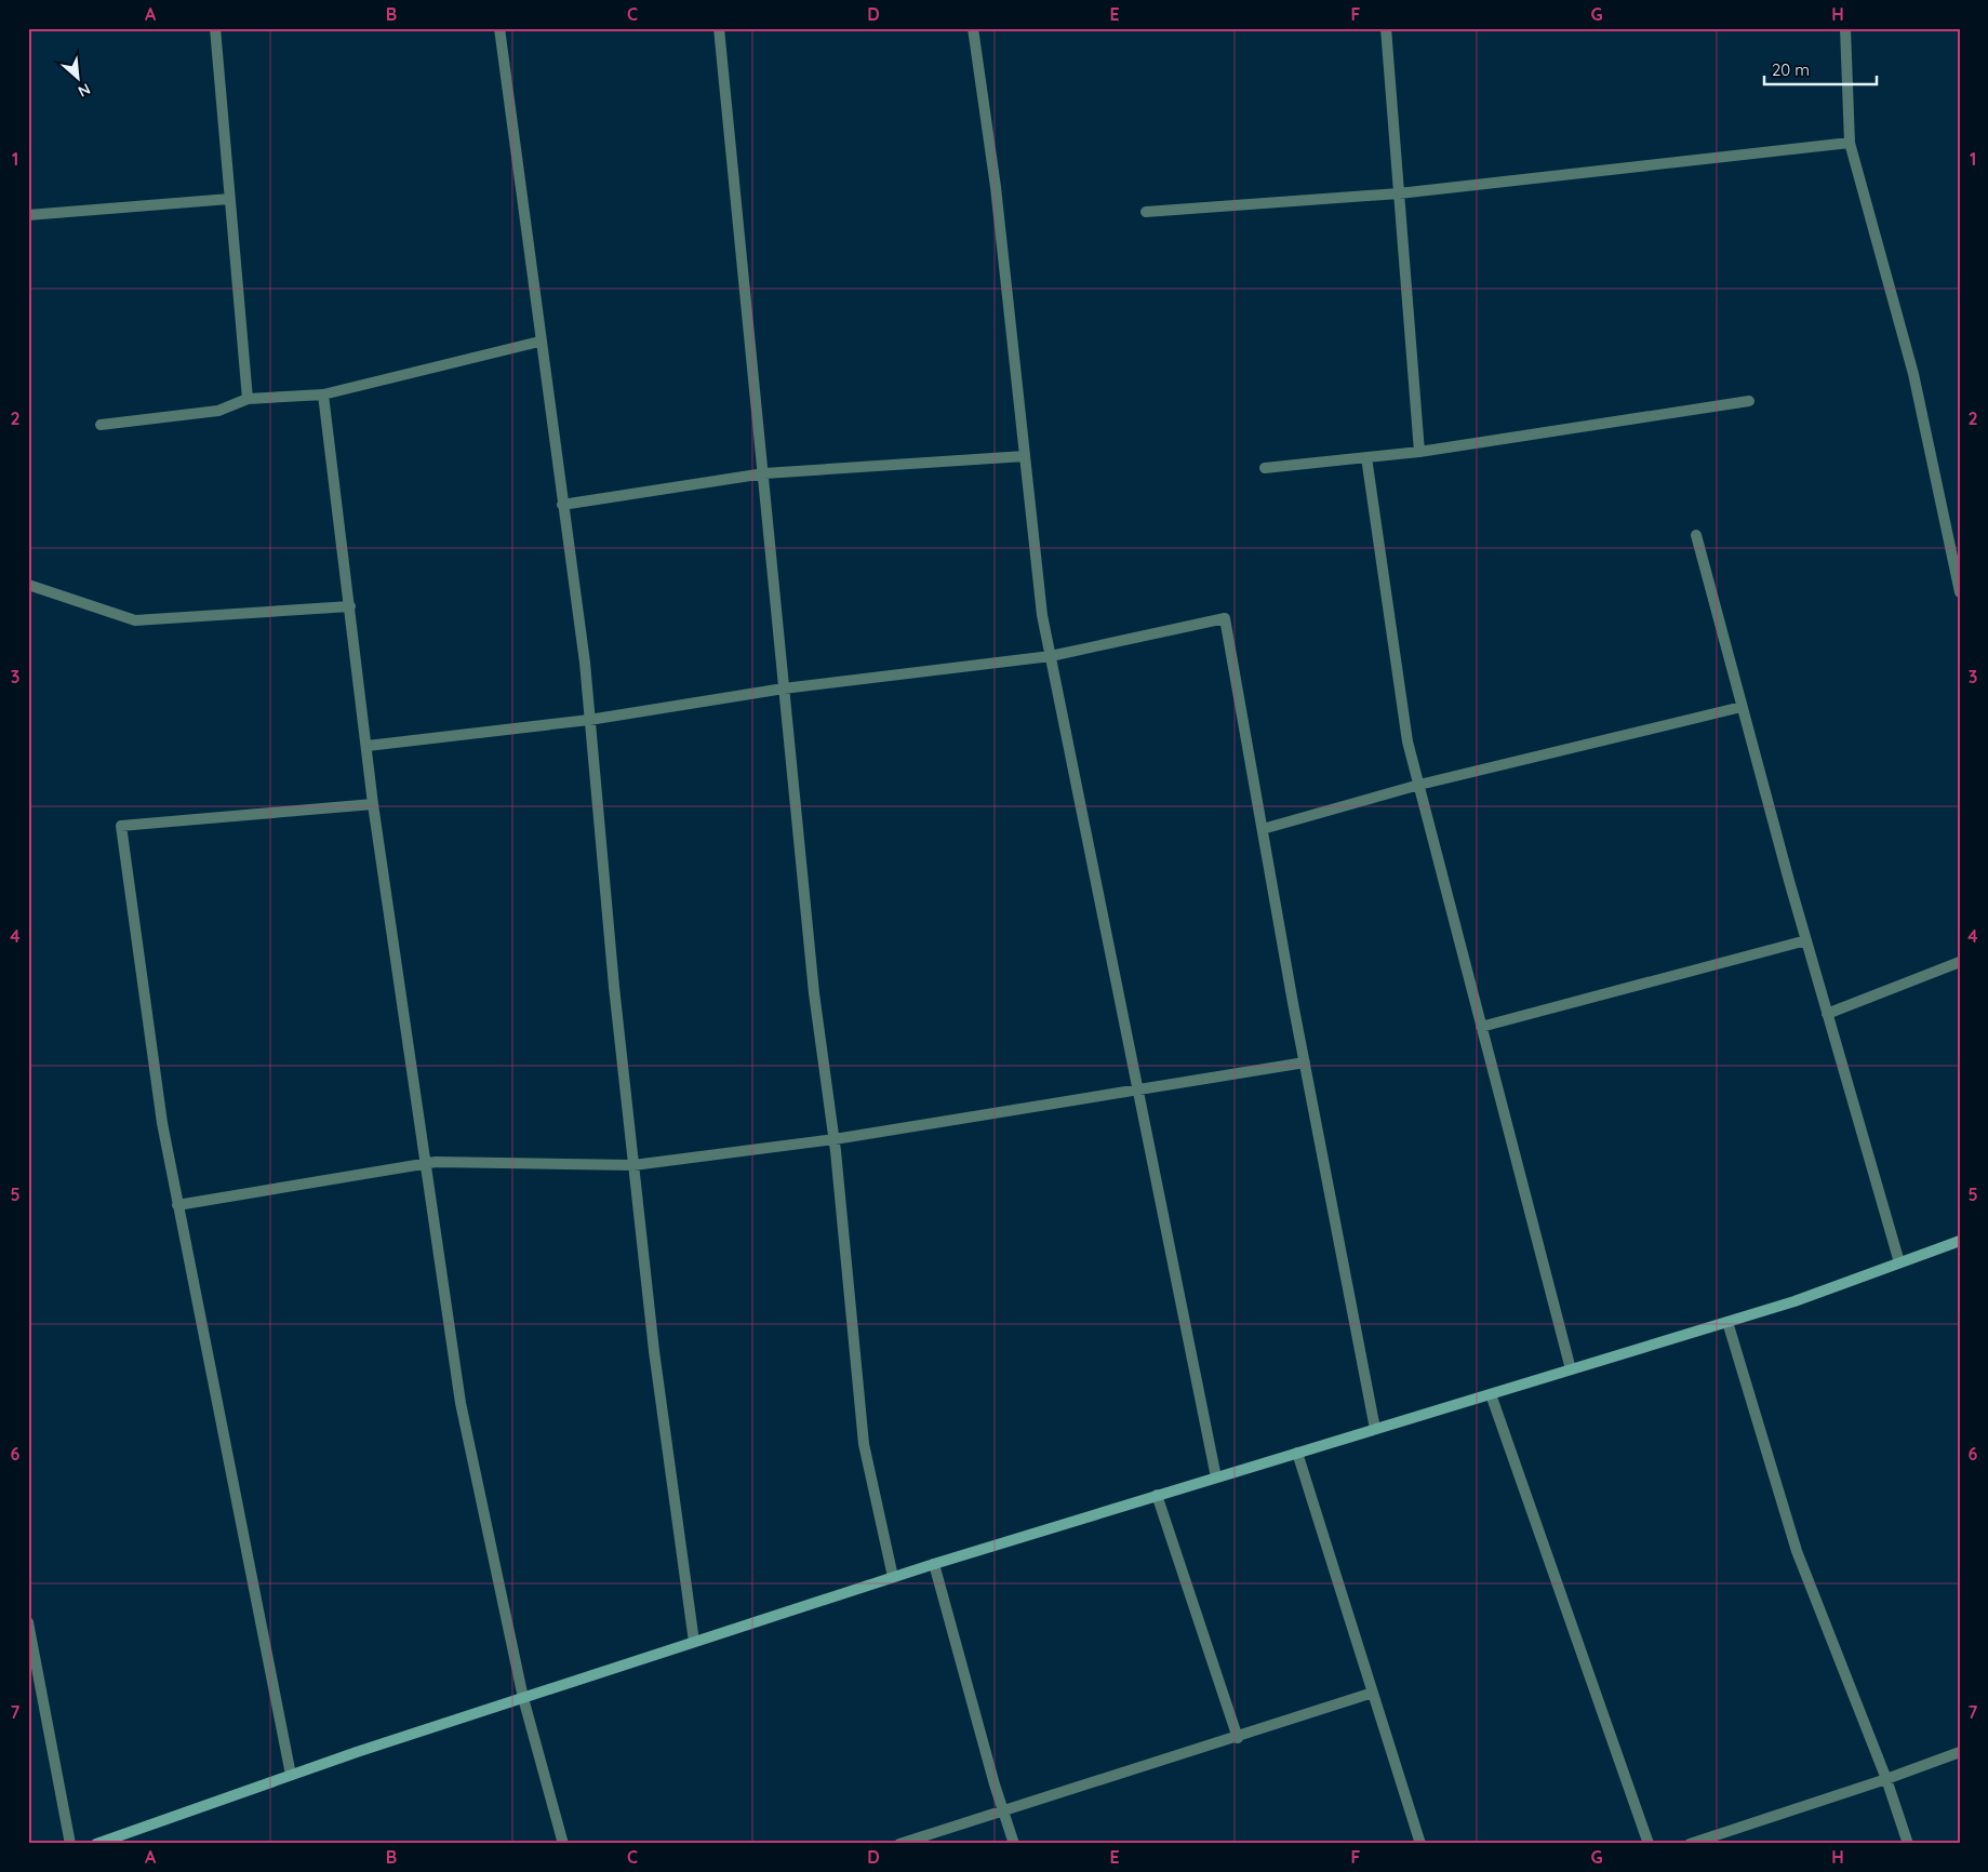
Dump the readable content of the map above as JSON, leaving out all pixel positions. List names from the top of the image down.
{
  "scale_bar": "20 m",
  "north": "bottom right",
  "grid": {
    "columns": [
      "A",
      "B",
      "C",
      "D",
      "E",
      "F",
      "G",
      "H"
    ],
    "rows": [
      "1",
      "2",
      "3",
      "4",
      "5",
      "6",
      "7"
    ]
  }
}
